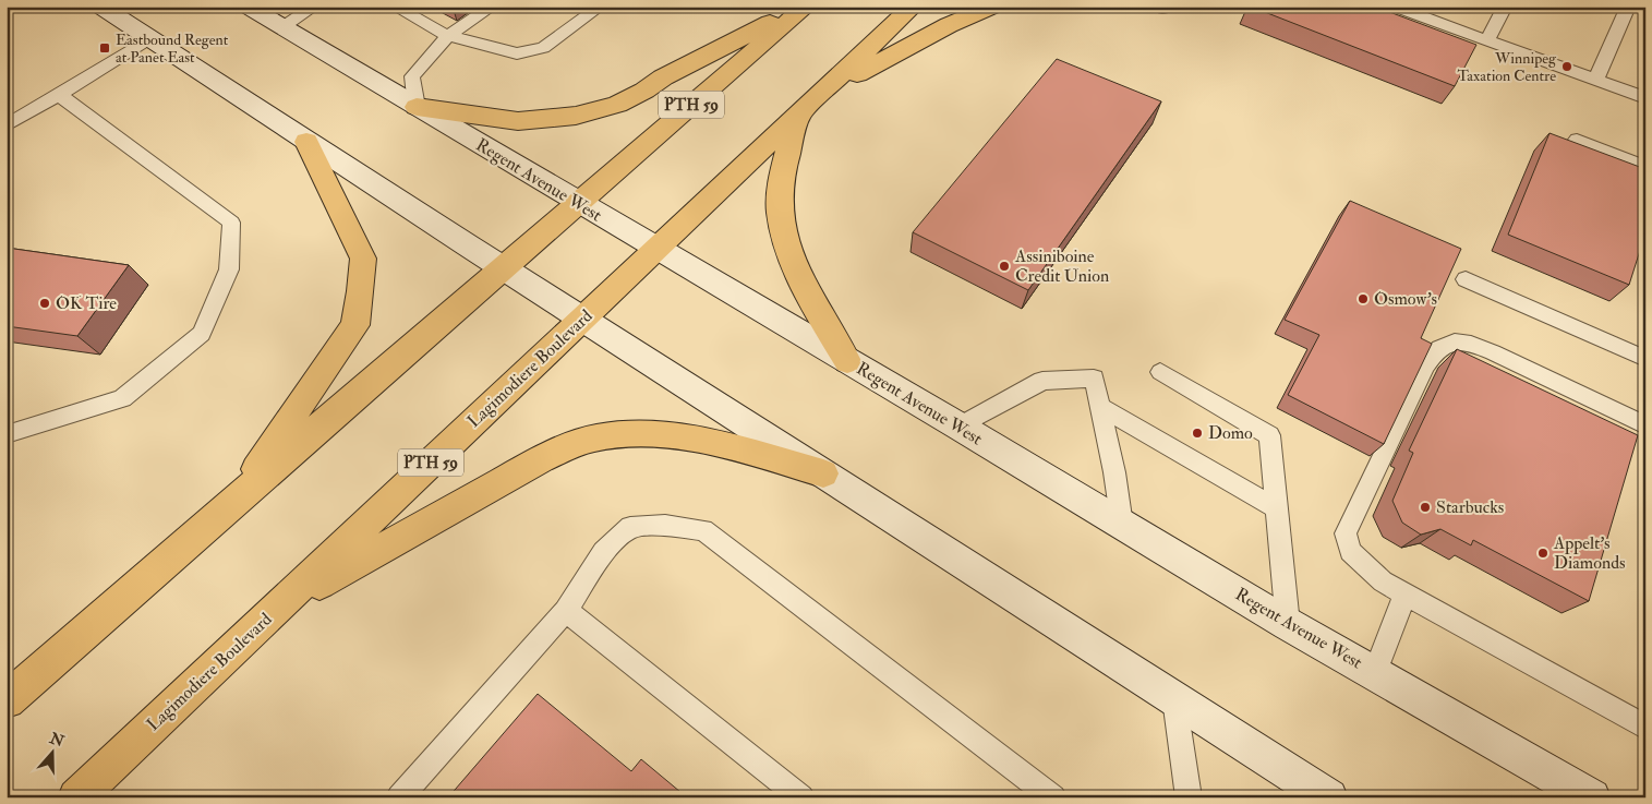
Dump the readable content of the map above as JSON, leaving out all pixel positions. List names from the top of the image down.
{
  "streets": {
    "main road": ["PTH 59", "Regent Avenue West", "Lagimodiere Boulevard"]
  },
  "crossings": [
    ["PTH 59", "Regent Avenue West"],
    ["Regent Avenue West", "Lagimodiere Boulevard"]
  ],
  "places": {
    "transit": ["Eastbound Regent at Panet East"],
    "other": [
      "Winnipeg Taxation Centre",
      "Assiniboine Credit Union",
      "Osmow's",
      "OK Tire",
      "Domo",
      "Starbucks",
      "Appelt's Diamonds"
    ]
  },
  "north": "top"
}
